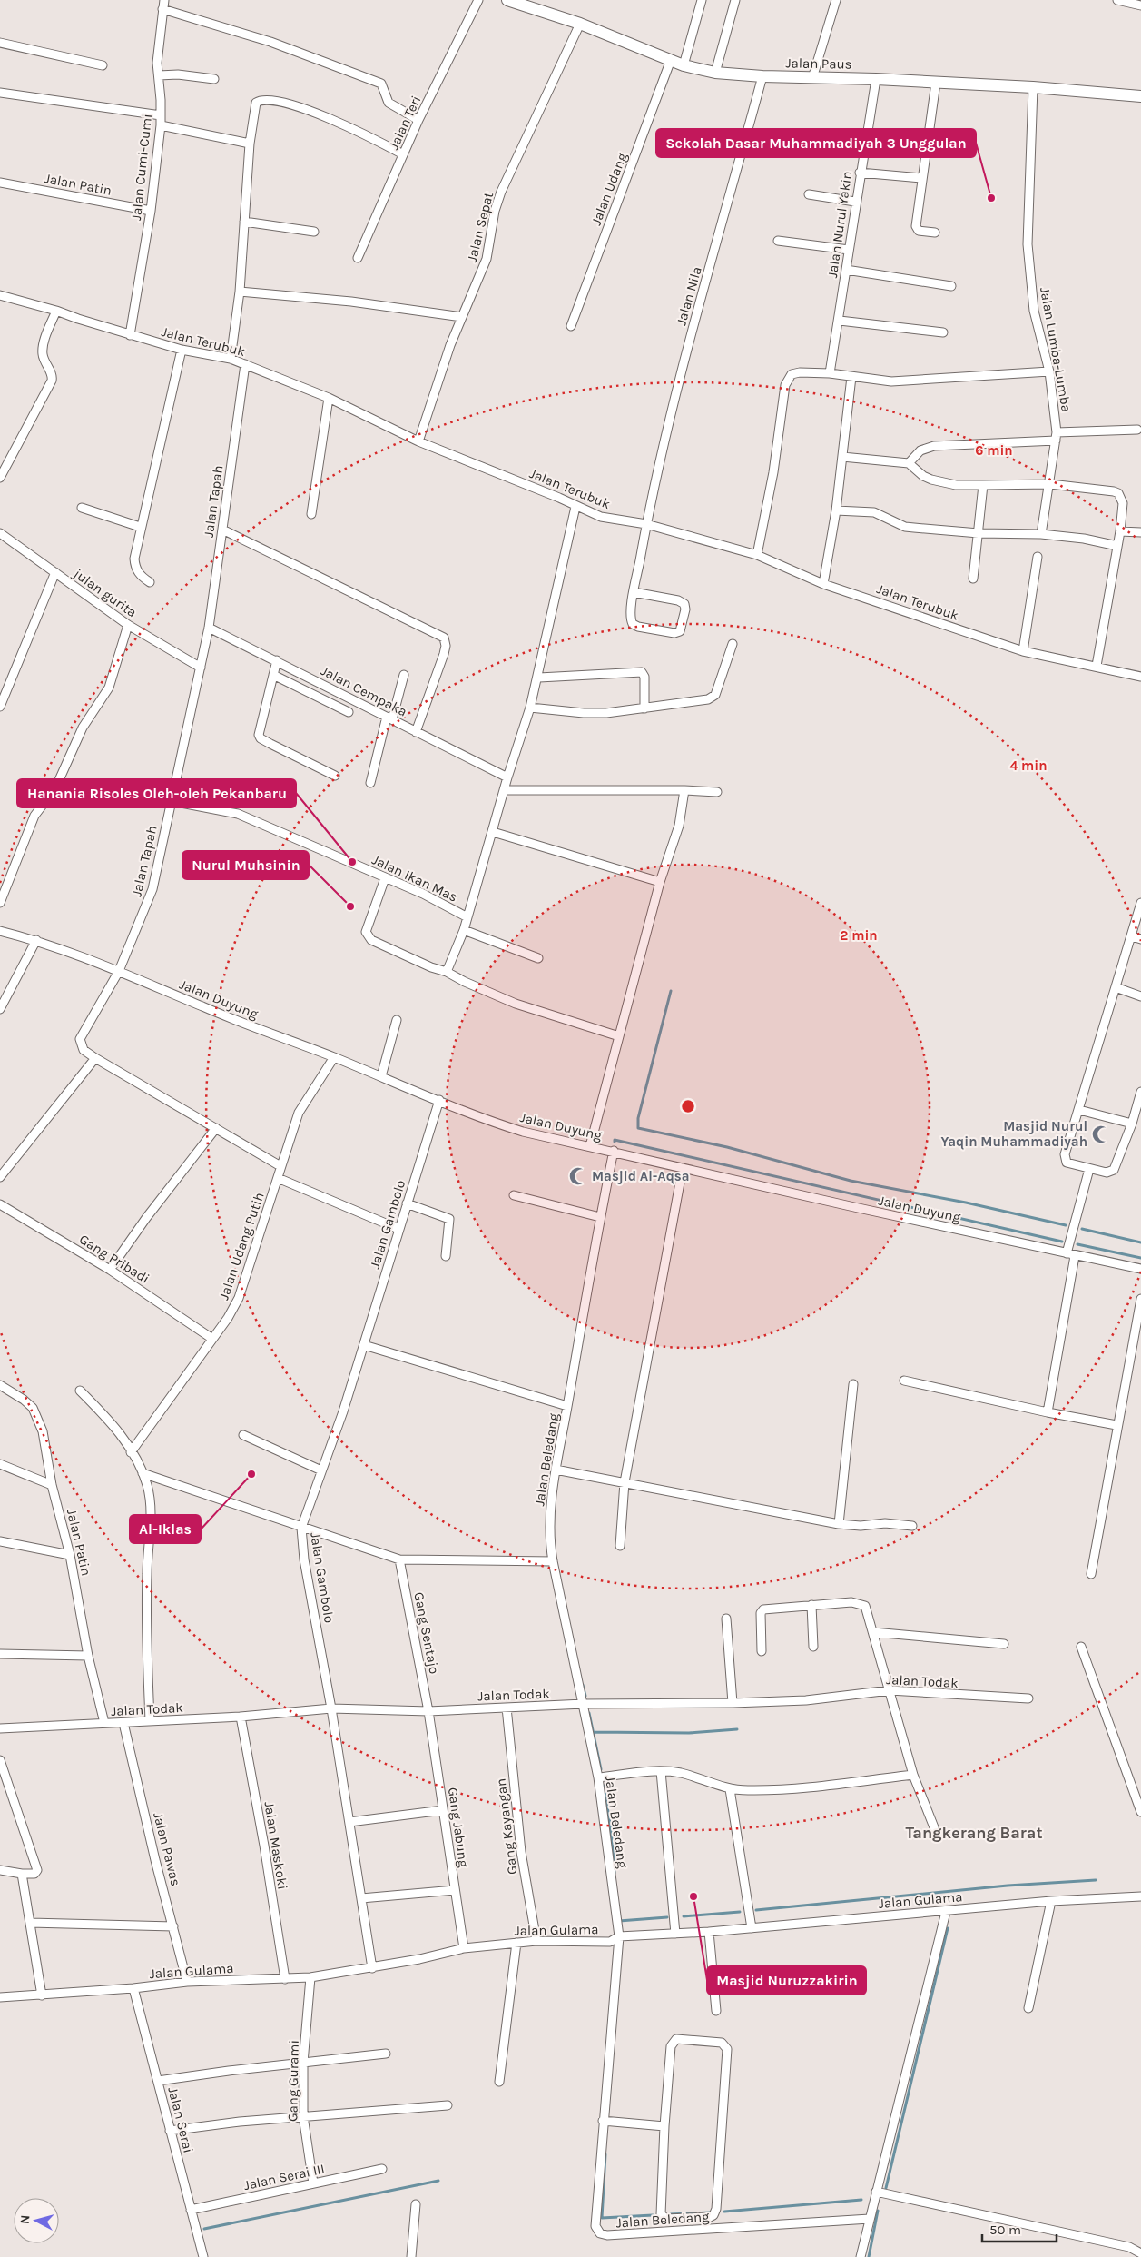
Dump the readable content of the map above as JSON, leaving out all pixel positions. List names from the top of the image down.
{
  "streets": {
    "main road": ["Jalan Paus"],
    "street": [
      "Jalan Teri",
      "Jalan Cumi-Cumi",
      "Jalan Patin",
      "Jalan Udang",
      "Jalan Nurul Yakin",
      "Jalan Sepat",
      "Jalan Nila",
      "Jalan Terubuk",
      "Jalan Lumba-Lumba",
      "Jalan Tapah",
      "julan gurita",
      "Jalan Cempaka",
      "Jalan Ikan Mas",
      "Jalan Duyung",
      "Jalan Gambolo",
      "Jalan Udang Putih",
      "Gang Pribadi",
      "Jalan Beledang",
      "Gang Sentajo",
      "Jalan Todak",
      "Gang Kayangan",
      "Gang Jabung",
      "Jalan Maskoki",
      "Jalan Pawas",
      "Jalan Gulama",
      "Gang Gurami",
      "Jalan Serai",
      "Jalan Serai III"
    ]
  },
  "crossings": [
    ["Jalan Paus", "Jalan Udang"],
    ["Jalan Paus", "Jalan Nurul Yakin"],
    ["Jalan Paus", "Jalan Sepat"],
    ["Jalan Paus", "Jalan Nila"],
    ["Jalan Paus", "Jalan Lumba-Lumba"],
    ["Jalan Cumi-Cumi", "Jalan Patin"],
    ["Jalan Cumi-Cumi", "Jalan Terubuk"],
    ["Jalan Patin", "Jalan Todak"],
    ["Jalan Sepat", "Jalan Terubuk"],
    ["Jalan Nila", "Jalan Terubuk"],
    ["Jalan Terubuk", "Jalan Tapah"],
    ["Jalan Tapah", "julan gurita"],
    ["Jalan Tapah", "Jalan Cempaka"],
    ["Jalan Tapah", "Jalan Ikan Mas"],
    ["Jalan Tapah", "Jalan Duyung"],
    ["Jalan Tapah", "Jalan Udang Putih"],
    ["Jalan Duyung", "Jalan Gambolo"],
    ["Jalan Duyung", "Jalan Udang Putih"],
    ["Jalan Duyung", "Jalan Beledang"],
    ["Jalan Gambolo", "Jalan Todak"],
    ["Jalan Gambolo", "Jalan Gulama"],
    ["Jalan Udang Putih", "Gang Pribadi"],
    ["Jalan Beledang", "Jalan Todak"],
    ["Jalan Beledang", "Jalan Gulama"],
    ["Gang Sentajo", "Jalan Todak"],
    ["Gang Sentajo", "Gang Jabung"],
    ["Jalan Todak", "Gang Kayangan"],
    ["Jalan Todak", "Gang Jabung"],
    ["Jalan Todak", "Jalan Maskoki"],
    ["Jalan Todak", "Jalan Pawas"],
    ["Gang Kayangan", "Jalan Gulama"],
    ["Gang Jabung", "Jalan Gulama"],
    ["Jalan Maskoki", "Jalan Gulama"],
    ["Jalan Pawas", "Jalan Gulama"],
    ["Jalan Gulama", "Gang Gurami"],
    ["Jalan Gulama", "Jalan Serai"],
    ["Gang Gurami", "Jalan Serai III"],
    ["Jalan Serai", "Jalan Serai III"]
  ],
  "districts": ["Tangkerang Barat"],
  "places": {
    "other": [
      "Sekolah Dasar Muhammadiyah 3 Unggulan",
      "Hanania Risoles Oleh-oleh Pekanbaru",
      "Nurul Muhsinin",
      "Al-Iklas",
      "Masjid Nuruzzakirin"
    ],
    "mosque": ["Masjid Nurul Yaqin Muhammadiyah", "Masjid Al-Aqsa"]
  },
  "scale_bar": "50 m",
  "north": "left",
  "rings": ["6 min", "4 min", "2 min"]
}
